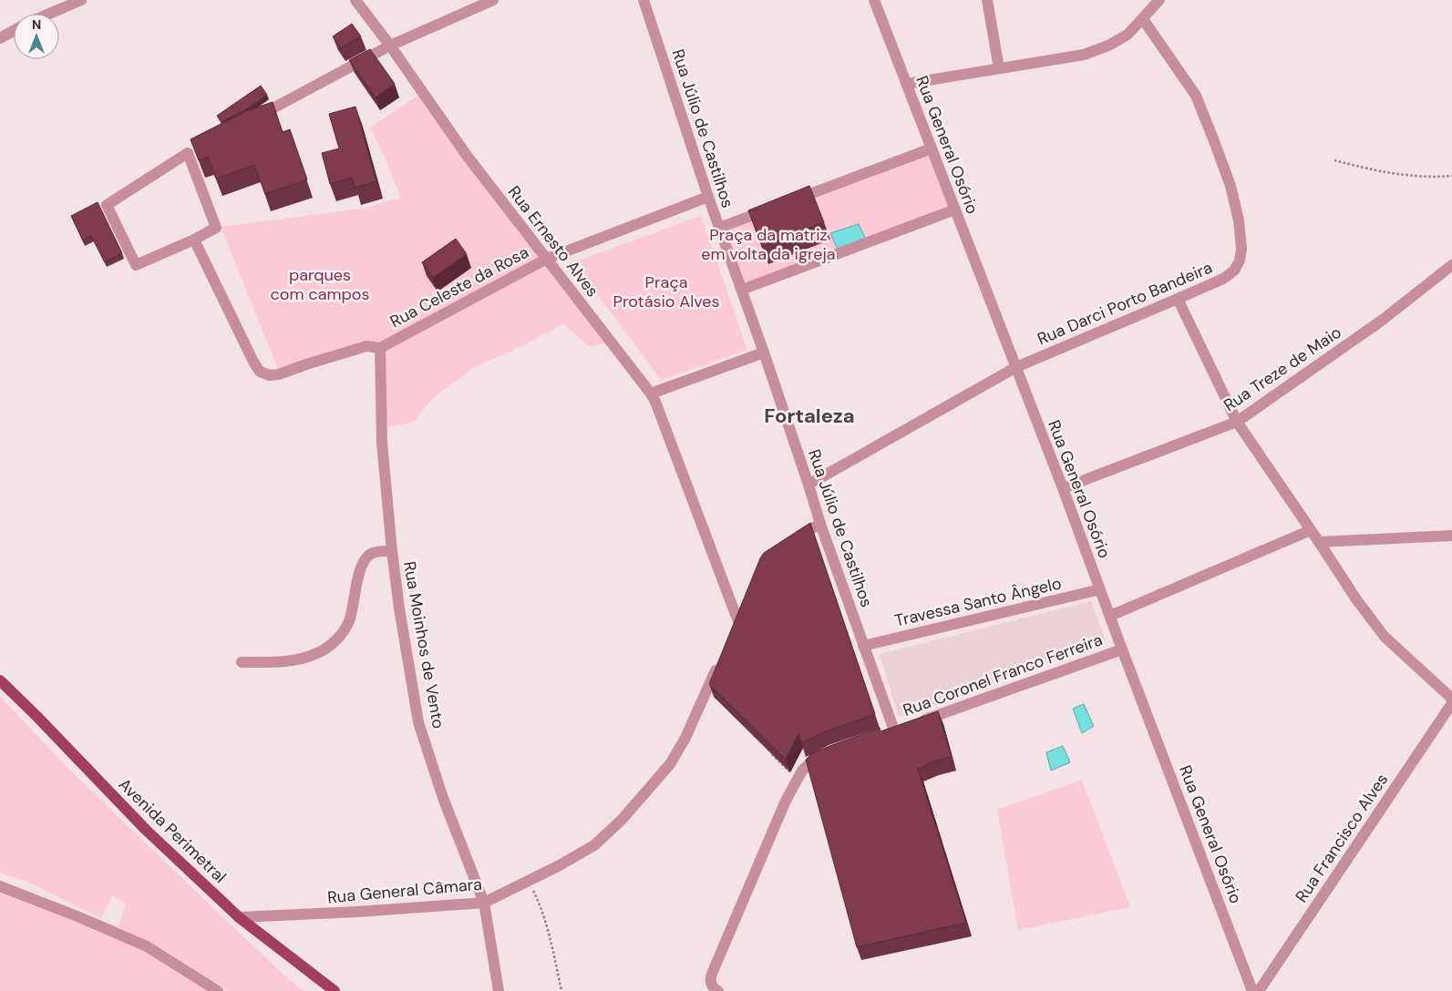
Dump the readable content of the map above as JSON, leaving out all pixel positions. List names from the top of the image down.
{
  "streets": {
    "main road": ["Avenida Perimetral"],
    "street": [
      "Rua Júlio de Castilhos",
      "Rua General Osório",
      "Rua Ernesto Alves",
      "Rua Celeste da Rosa",
      "Rua Darci Porto Bandeira",
      "Rua Treze de Maio",
      "Travessa Santo Ângelo",
      "Rua Moinhos de Vento",
      "Rua Coronel Franco Ferreira",
      "Rua Francisco Alves",
      "Rua General Câmara"
    ]
  },
  "crossings": [
    ["Rua Júlio de Castilhos", "Rua Celeste da Rosa"],
    ["Rua Júlio de Castilhos", "Rua Darci Porto Bandeira"],
    ["Rua Júlio de Castilhos", "Travessa Santo Ângelo"],
    ["Rua Júlio de Castilhos", "Rua Coronel Franco Ferreira"],
    ["Rua General Osório", "Rua Darci Porto Bandeira"],
    ["Rua General Osório", "Rua Treze de Maio"],
    ["Rua General Osório", "Travessa Santo Ângelo"],
    ["Rua General Osório", "Rua Coronel Franco Ferreira"],
    ["Rua Ernesto Alves", "Rua Celeste da Rosa"],
    ["Rua Celeste da Rosa", "Rua Moinhos de Vento"],
    ["Rua Moinhos de Vento", "Rua General Câmara"],
    ["Avenida Perimetral", "Rua General Câmara"]
  ],
  "districts": ["Fortaleza"],
  "parks": ["Praça da matriz em volta da igreja", "parques com campos", "Praça Protásio Alves"],
  "north": "top"
}
